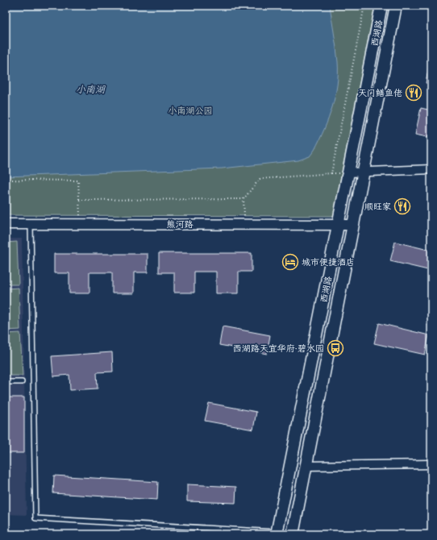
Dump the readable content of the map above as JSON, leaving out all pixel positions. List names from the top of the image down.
{
  "streets": {
    "main road": ["西湖路"],
    "street": ["熊河路"]
  },
  "crossings": [
    ["西湖路", "熊河路"]
  ],
  "water": ["小南湖"],
  "parks": ["小南湖公园"],
  "places": {
    "restaurant": ["天门鳝鱼佬", "顺旺家"],
    "hotel": ["城市便捷酒店"],
    "bus stop": ["西湖路天宜华府·碧水园"]
  }
}
